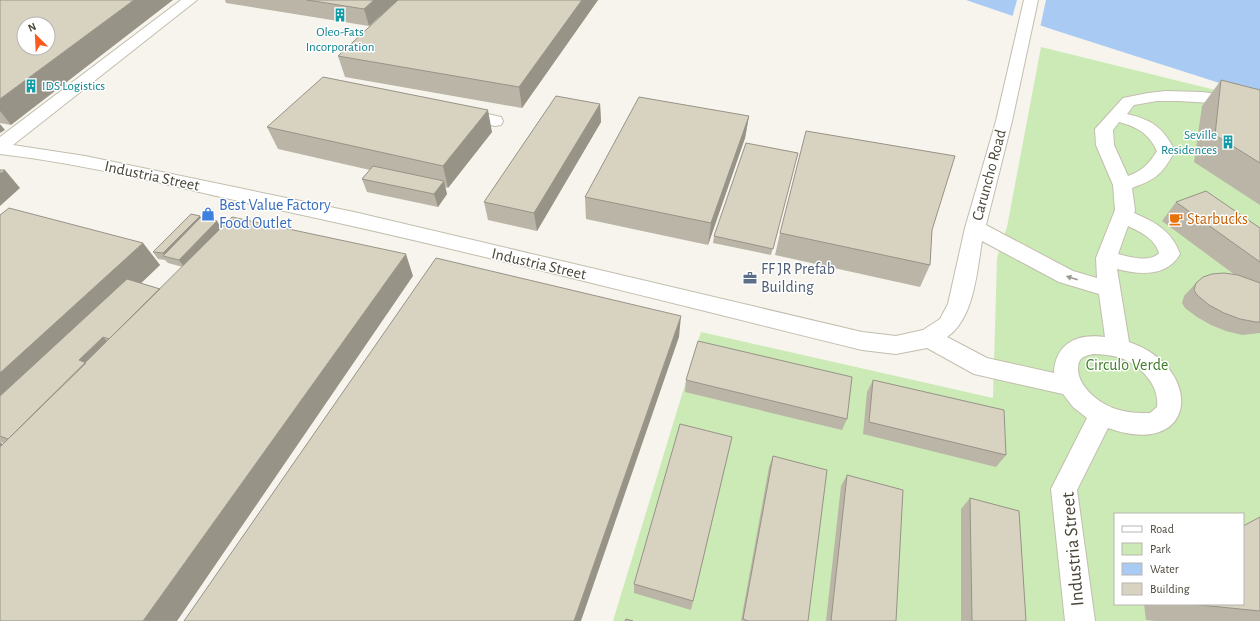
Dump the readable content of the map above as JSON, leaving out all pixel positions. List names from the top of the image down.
{
  "streets": {
    "street": ["Caruncho Road", "Industria Street"]
  },
  "crossings": [
    ["Caruncho Road", "Industria Street"]
  ],
  "parks": ["Circulo Verde"],
  "places": {
    "building": ["Oleo-Fats Incorporation", "IDS Logistics", "Seville Residences"],
    "shop": ["Best Value Factory Food Outlet"],
    "cafe": ["Starbucks"],
    "office": ["FF JR Prefab Building"]
  },
  "legend": [
    "Road",
    "Park",
    "Water",
    "Building"
  ],
  "north": "top left"
}
